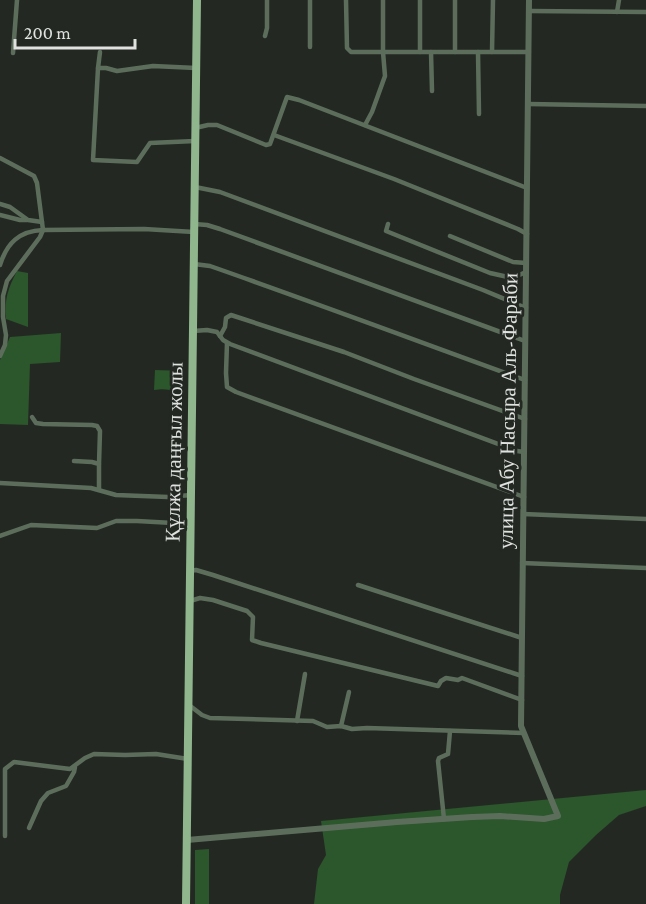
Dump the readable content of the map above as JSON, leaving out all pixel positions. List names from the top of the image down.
{
  "streets": {
    "main road": ["Құлжа даңғыл жолы"],
    "street": ["улица Абу Насыра Аль-Фараби"]
  },
  "scale_bar": "200 m"
}
